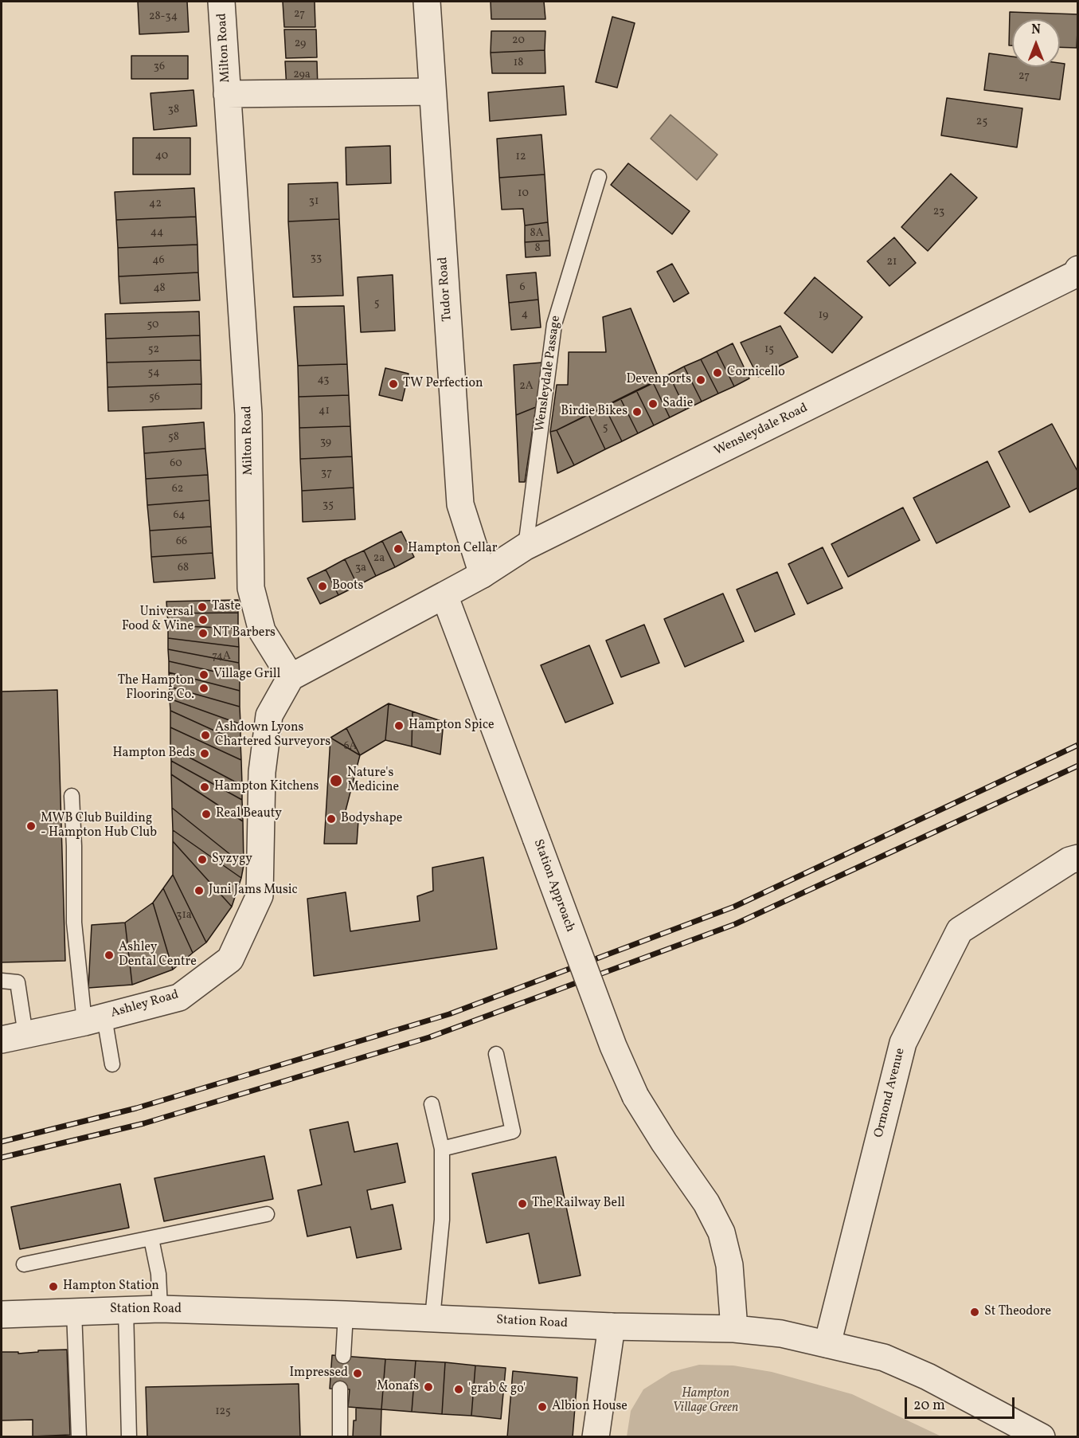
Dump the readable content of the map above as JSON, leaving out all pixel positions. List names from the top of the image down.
{
  "streets": {
    "street": [
      "Milton Road",
      "Tudor Road",
      "Wensleydale Road",
      "Station Approach",
      "Ashley Road",
      "Ormond Avenue",
      "Station Road"
    ],
    "lane": ["Wensleydale Passage"]
  },
  "crossings": [
    ["Milton Road", "Tudor Road"],
    ["Milton Road", "Ashley Road"],
    ["Tudor Road", "Wensleydale Road"],
    ["Wensleydale Passage", "Wensleydale Road"],
    ["Wensleydale Road", "Station Approach"],
    ["Station Approach", "Station Road"],
    ["Ormond Avenue", "Station Road"]
  ],
  "parks": ["Hampton Village Green"],
  "places": [
    "Cornicello",
    "Devenports",
    "TW Perfection",
    "Sadie",
    "Birdie Bikes",
    "Hampton Cellar",
    "Boots",
    "Taste",
    "Universal Food & Wine",
    "NT Barbers",
    "Village Grill",
    "The Hampton Flooring Co.",
    "Hampton Spice",
    "Ashdown Lyons Chartered Surveyors",
    "Hampton Beds",
    "Nature's Medicine",
    "Hampton Kitchens",
    "Real Beauty",
    "Bodyshape",
    "MWB Club Building - Hampton Hub Club",
    "Syzygy",
    "Juni Jams Music",
    "Ashley Dental Centre",
    "The Railway Bell",
    "Hampton Station",
    "St Theodore",
    "Impressed",
    "Monafs",
    "'grab & go'",
    "Albion House"
  ],
  "house_numbers": [
    "27",
    "28-34",
    "20",
    "29",
    "18",
    "36",
    "29a",
    "27",
    "38",
    "25",
    "40",
    "12",
    "10",
    "31",
    "42",
    "23",
    "44",
    "8A",
    "8",
    "33",
    "46",
    "21",
    "6",
    "48",
    "5",
    "4",
    "19",
    "50",
    "52",
    "15",
    "54",
    "43",
    "2A",
    "56",
    "41",
    "5",
    "58",
    "39",
    "60",
    "37",
    "62",
    "35",
    "64",
    "66",
    "2a",
    "68",
    "3a",
    "74A",
    "6A",
    "31a",
    "125"
  ],
  "scale_bar": "20 m",
  "north": "top"
}
